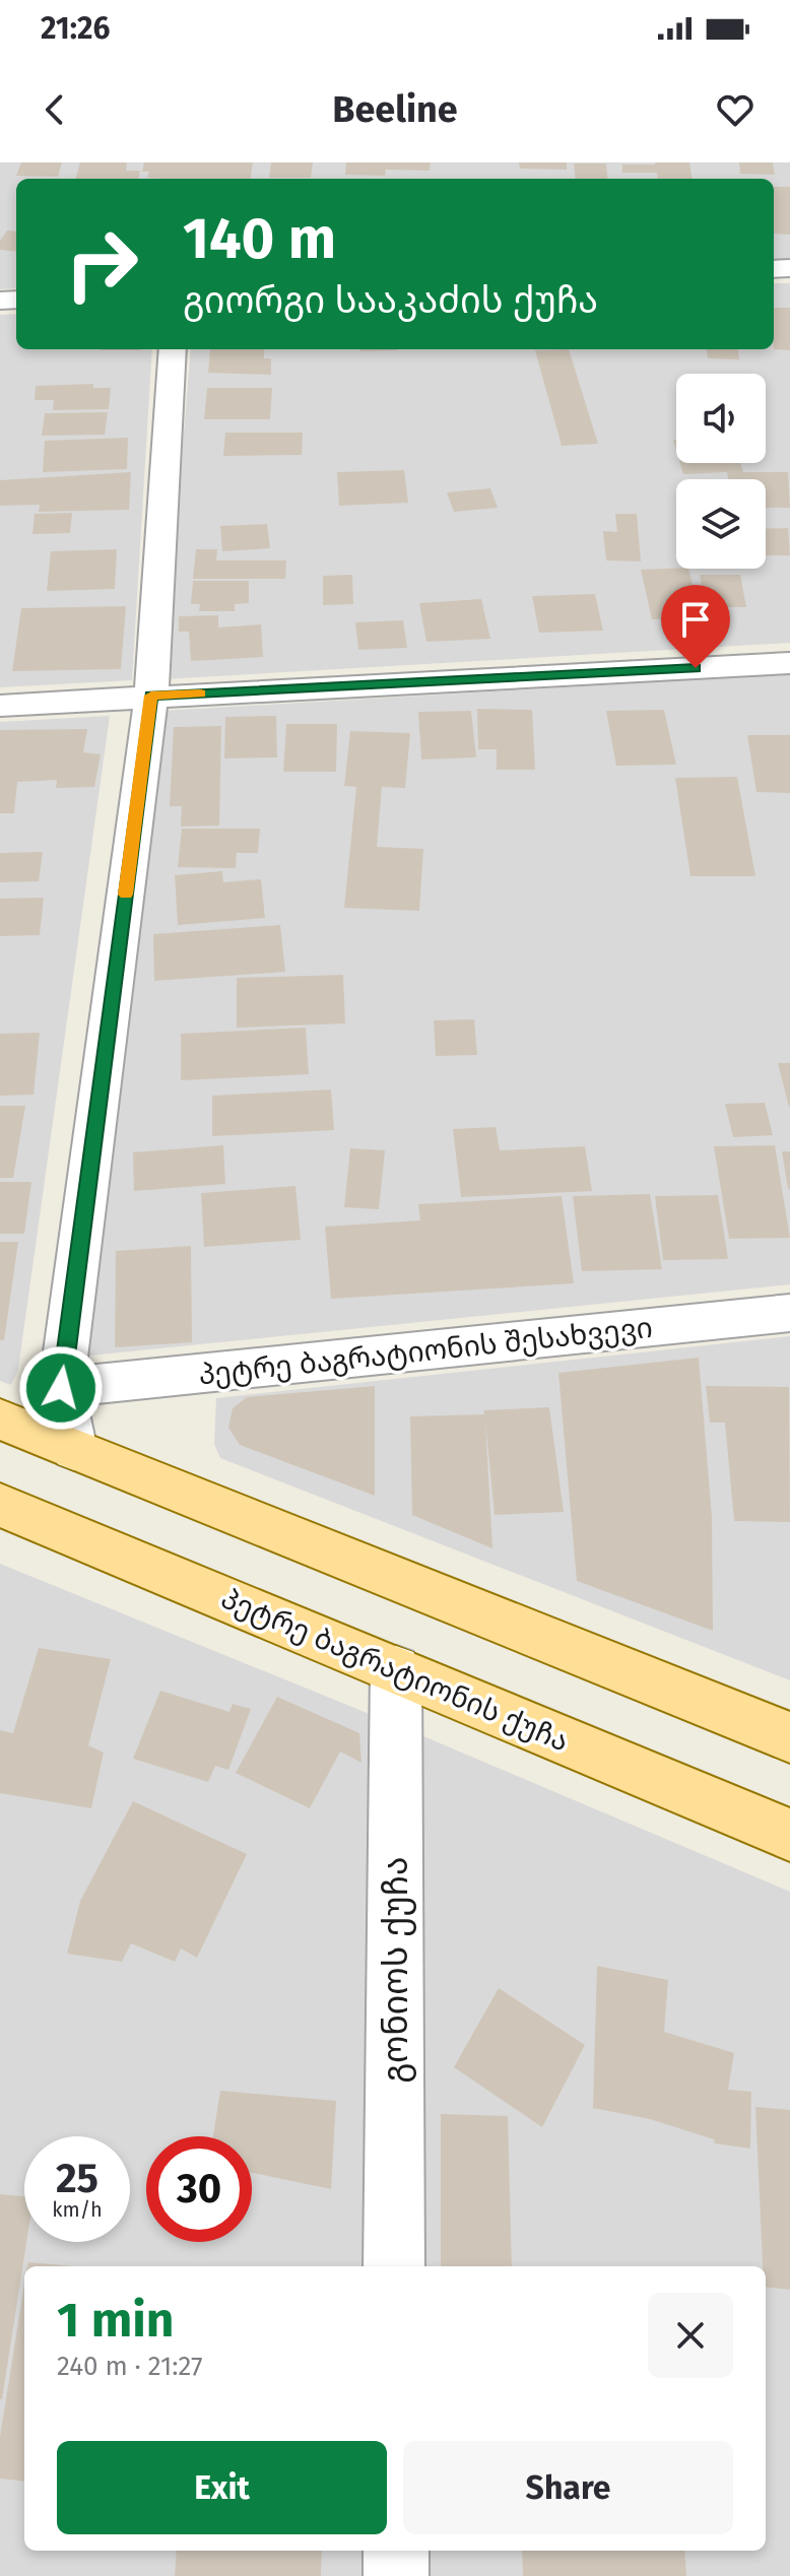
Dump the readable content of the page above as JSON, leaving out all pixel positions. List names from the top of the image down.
{
  "streets": {
    "main road": ["პეტრე ბაგრატიონის ქუჩა"],
    "street": ["პეტრე ბაგრატიონის შესახვევი", "გონიოს ქუჩა"]
  },
  "crossings": [
    ["პეტრე ბაგრატიონის ქუჩა", "გონიოს ქუჩა"]
  ],
  "page": {
    "status": "21:26",
    "header": "Beeline",
    "turn": ["140 m", "გიორგი სააკაძის ქუჩა"],
    "speed": "25 km/h",
    "limit": "30",
    "heading": ["1 min", "240 m · 21:27"],
    "buttons": ["Exit", "Share"]
  }
}
